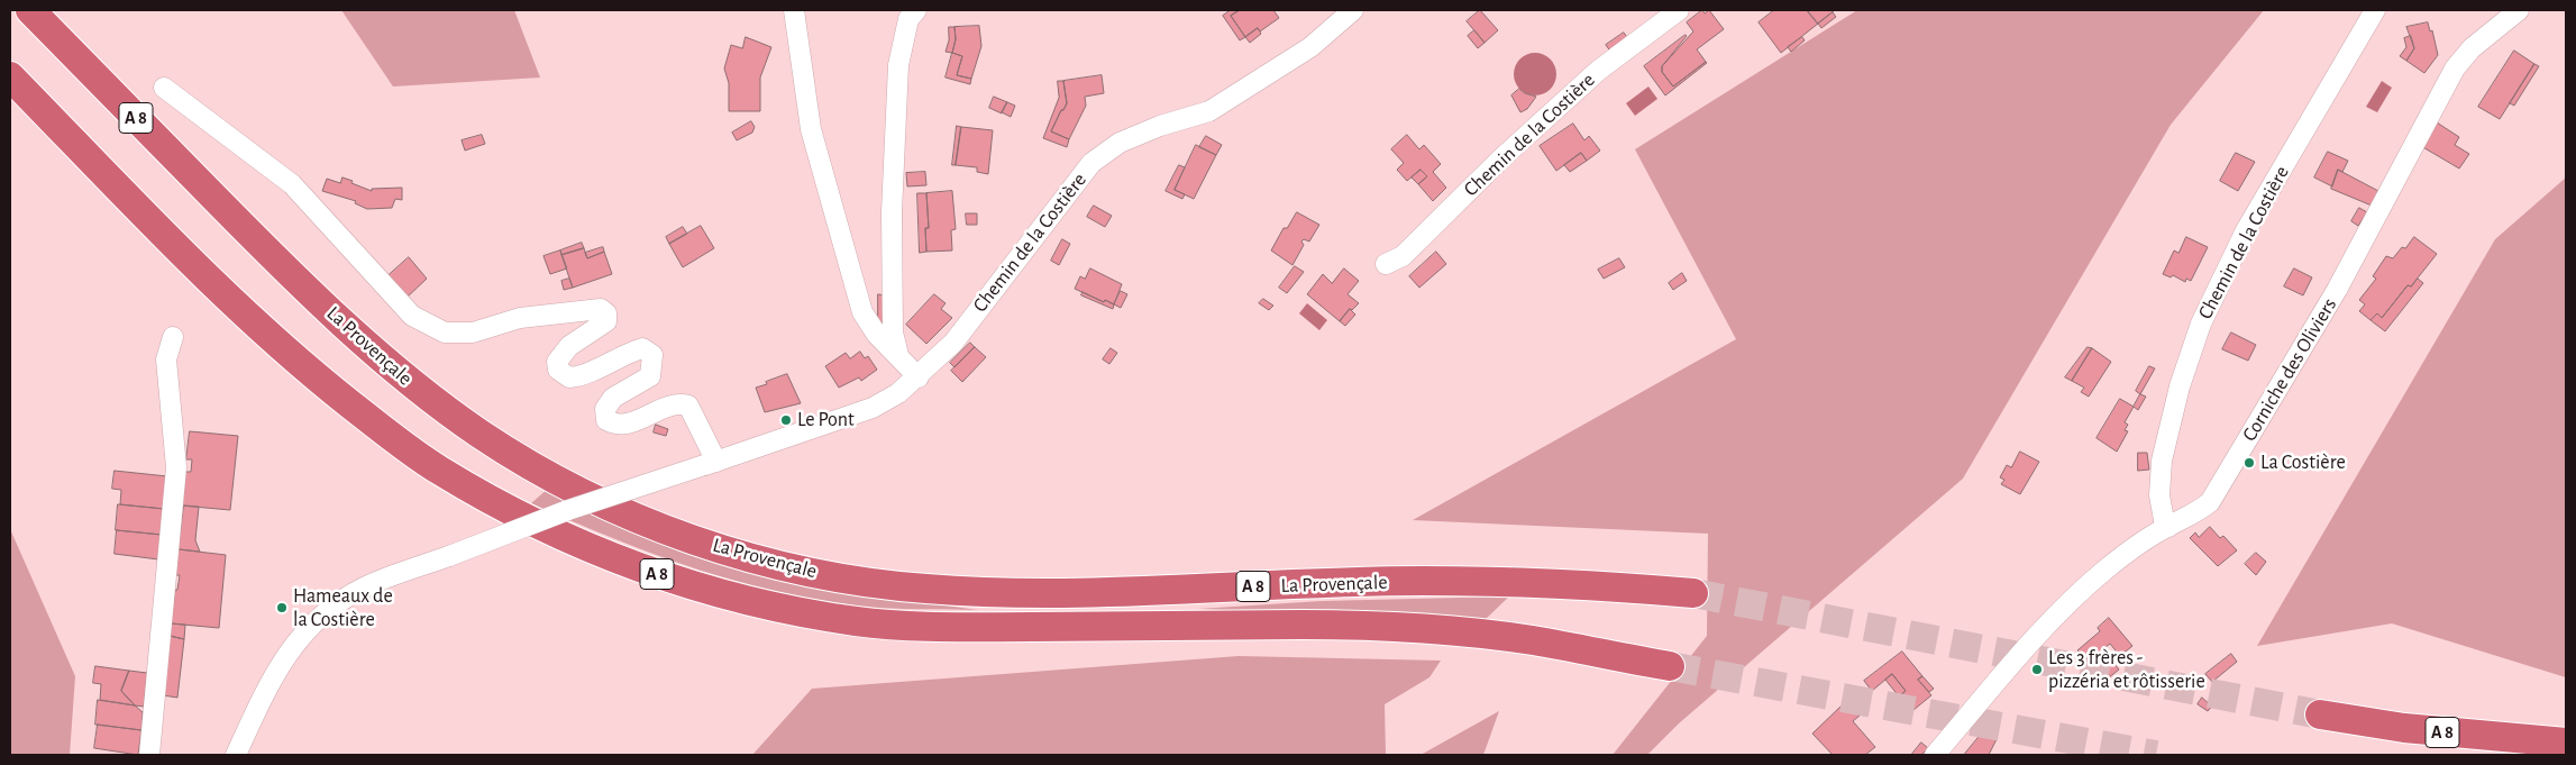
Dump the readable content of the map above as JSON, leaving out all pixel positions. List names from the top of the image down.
{
  "streets": {
    "highway": ["A 8", "La Provençale"],
    "street": ["Chemin de la Costière", "Corniche des Oliviers"]
  },
  "crossings": [
    ["Chemin de la Costière", "Corniche des Oliviers"]
  ],
  "places": [
    "Le Pont",
    "La Costière",
    "Hameaux de la Costière",
    "Les 3 frères - pizzéria et rôtisserie"
  ]
}
